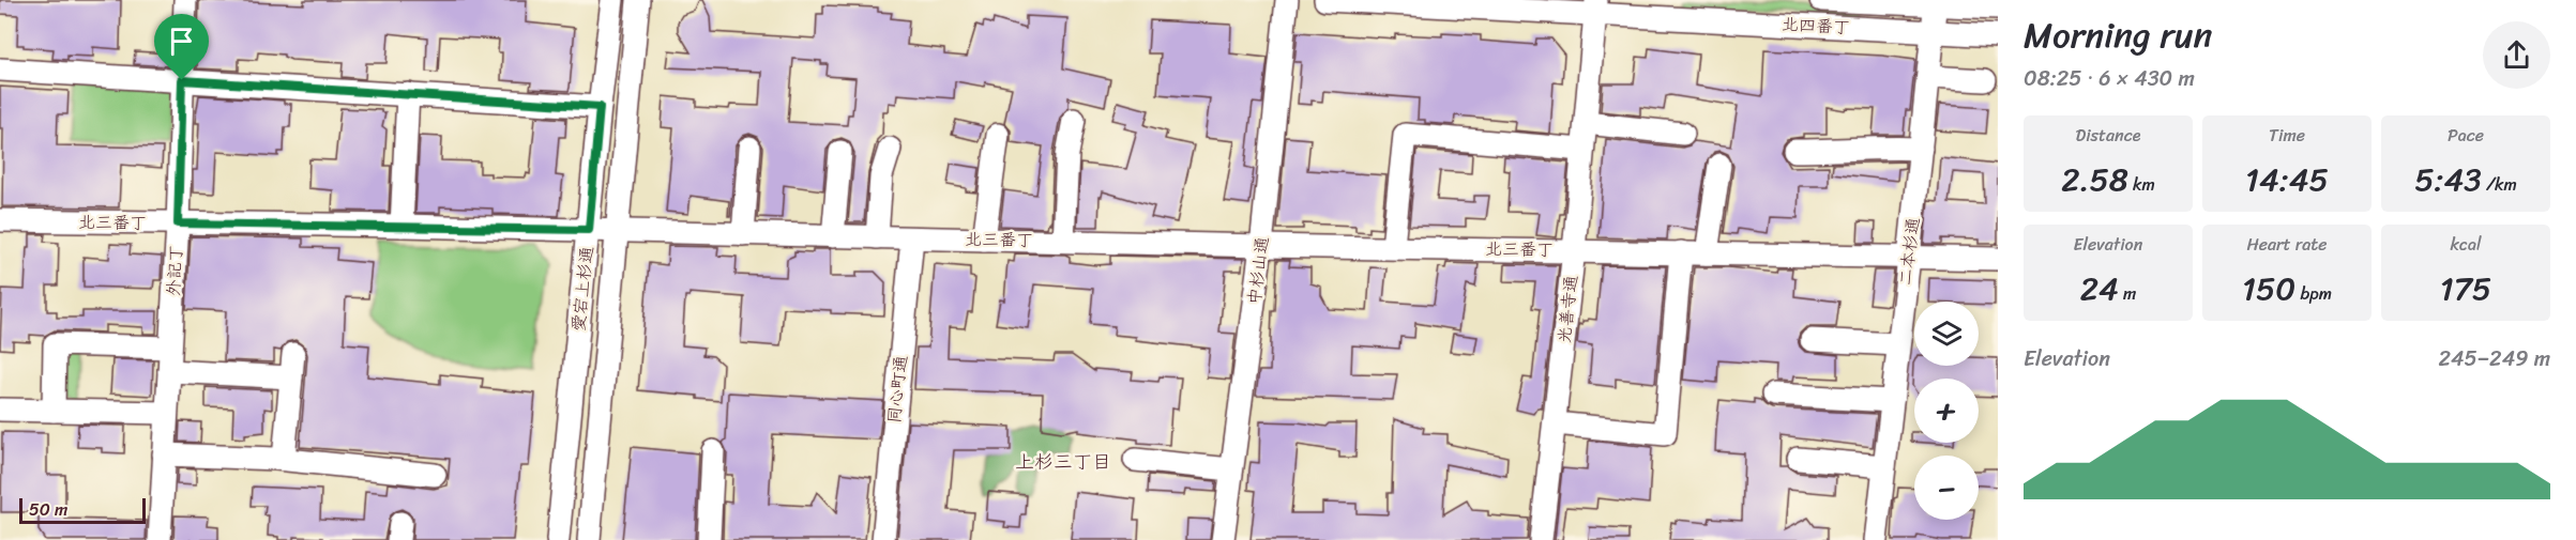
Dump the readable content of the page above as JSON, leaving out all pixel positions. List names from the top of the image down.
{
  "streets": {
    "street": [
      "北四番丁",
      "北三番丁",
      "二本杉通",
      "外記丁",
      "中杉山通",
      "愛宕上杉通",
      "光善寺通",
      "同心町通"
    ]
  },
  "crossings": [
    ["北四番丁", "二本杉通"],
    ["北四番丁", "光善寺通"],
    ["北三番丁", "二本杉通"],
    ["北三番丁", "外記丁"],
    ["北三番丁", "中杉山通"],
    ["北三番丁", "愛宕上杉通"],
    ["北三番丁", "光善寺通"],
    ["北三番丁", "同心町通"]
  ],
  "districts": ["上杉三丁目"],
  "scale_bar": "50 m",
  "page": {
    "heading": ["Morning run", "08:25 · 6 × 430 m"],
    "stats": [
      ["Distance", "2.58 km"],
      ["Time", "14:45"],
      ["Pace", "5:43 /km"],
      ["Elevation", "24 m"],
      ["Heart rate", "150 bpm"],
      ["kcal", "175"]
    ],
    "map_buttons": ["+", "−"],
    "chart": ["Elevation", "245–249 m"],
    "scale": "50 m"
  }
}
